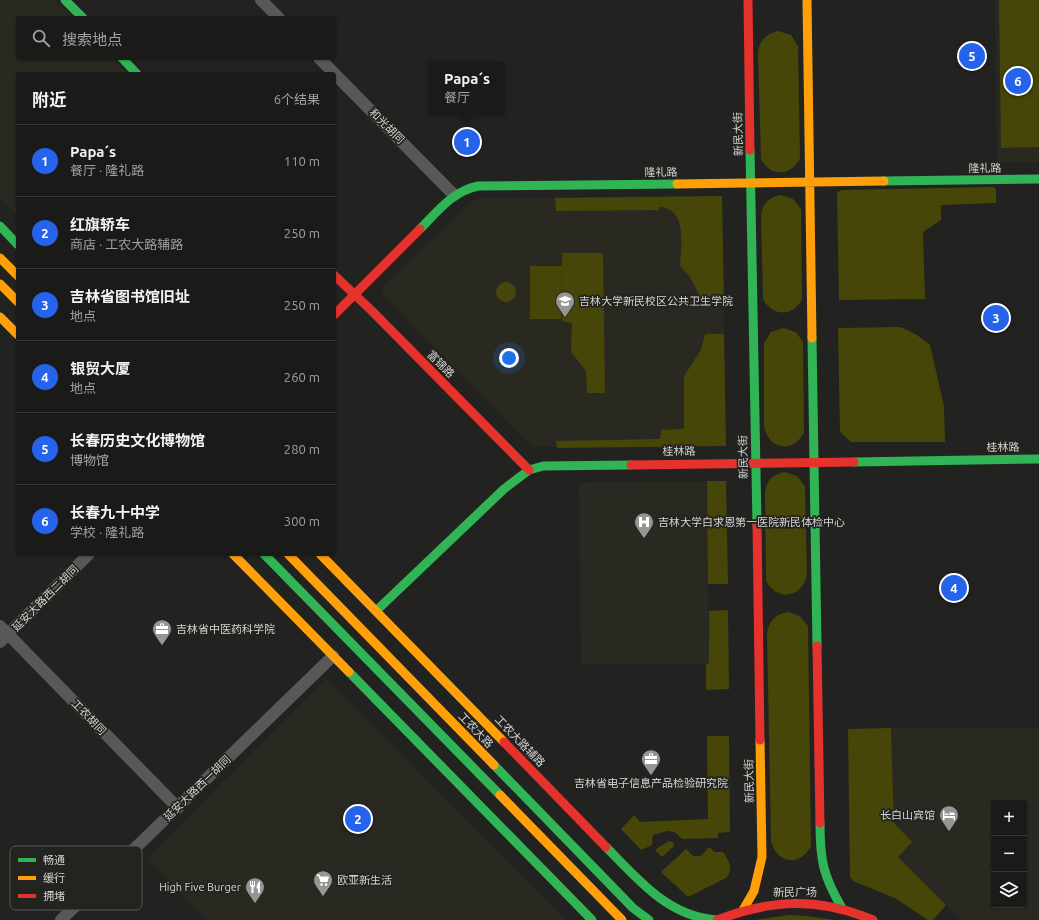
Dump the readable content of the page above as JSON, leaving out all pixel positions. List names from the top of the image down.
{
  "streets": {
    "main road": [
      "新民大街",
      "隆礼路",
      "富锦路",
      "桂林路",
      "工农大路",
      "工农大路辅路",
      "新民广场"
    ],
    "street": [
      "和光胡同",
      "延安大路西二胡同",
      "工农胡同",
      "延安大路西一胡同"
    ]
  },
  "crossings": [
    ["和光胡同", "隆礼路"],
    ["新民大街", "隆礼路"],
    ["新民大街", "桂林路"],
    ["新民大街", "新民广场"],
    ["隆礼路", "富锦路"],
    ["富锦路", "桂林路"],
    ["桂林路", "工农大路辅路"],
    ["延安大路西二胡同", "工农胡同"],
    ["工农胡同", "延安大路西一胡同"],
    ["工农大路辅路", "新民广场"]
  ],
  "places": {
    "school or university": ["吉林大学新民校区公共卫生学院"],
    "hospital": ["吉林大学白求恩第一医院新民体检中心"],
    "office": ["吉林省中医药科学院", "吉林省电子信息产品检验研究院"],
    "hotel": ["长白山宾馆"],
    "supermarket": ["欧亚新生活"],
    "restaurant": ["High Five Burger"]
  },
  "legend": ["畅通", "缓行", "拥堵"],
  "page": {
    "search": "搜索地点",
    "pins": [
      "5",
      "6",
      "1",
      "3",
      "4",
      "2"
    ],
    "popup": ["Papa´s", "餐厅"],
    "heading": ["附近", "6个结果"],
    "list": [
      {
        "mark": "1",
        "name": "Papa´s",
        "note": "餐厅 · 隆礼路",
        "value": "110 m"
      },
      {
        "mark": "2",
        "name": "红旗轿车",
        "note": "商店 · 工农大路辅路",
        "value": "250 m"
      },
      {
        "mark": "3",
        "name": "吉林省图书馆旧址",
        "note": "地点",
        "value": "250 m"
      },
      {
        "mark": "4",
        "name": "银贸大厦",
        "note": "地点",
        "value": "260 m"
      },
      {
        "mark": "5",
        "name": "长春历史文化博物馆",
        "note": "博物馆",
        "value": "280 m"
      },
      {
        "mark": "6",
        "name": "长春九十中学",
        "note": "学校 · 隆礼路",
        "value": "300 m"
      }
    ],
    "map_buttons": ["+", "−"]
  }
}
